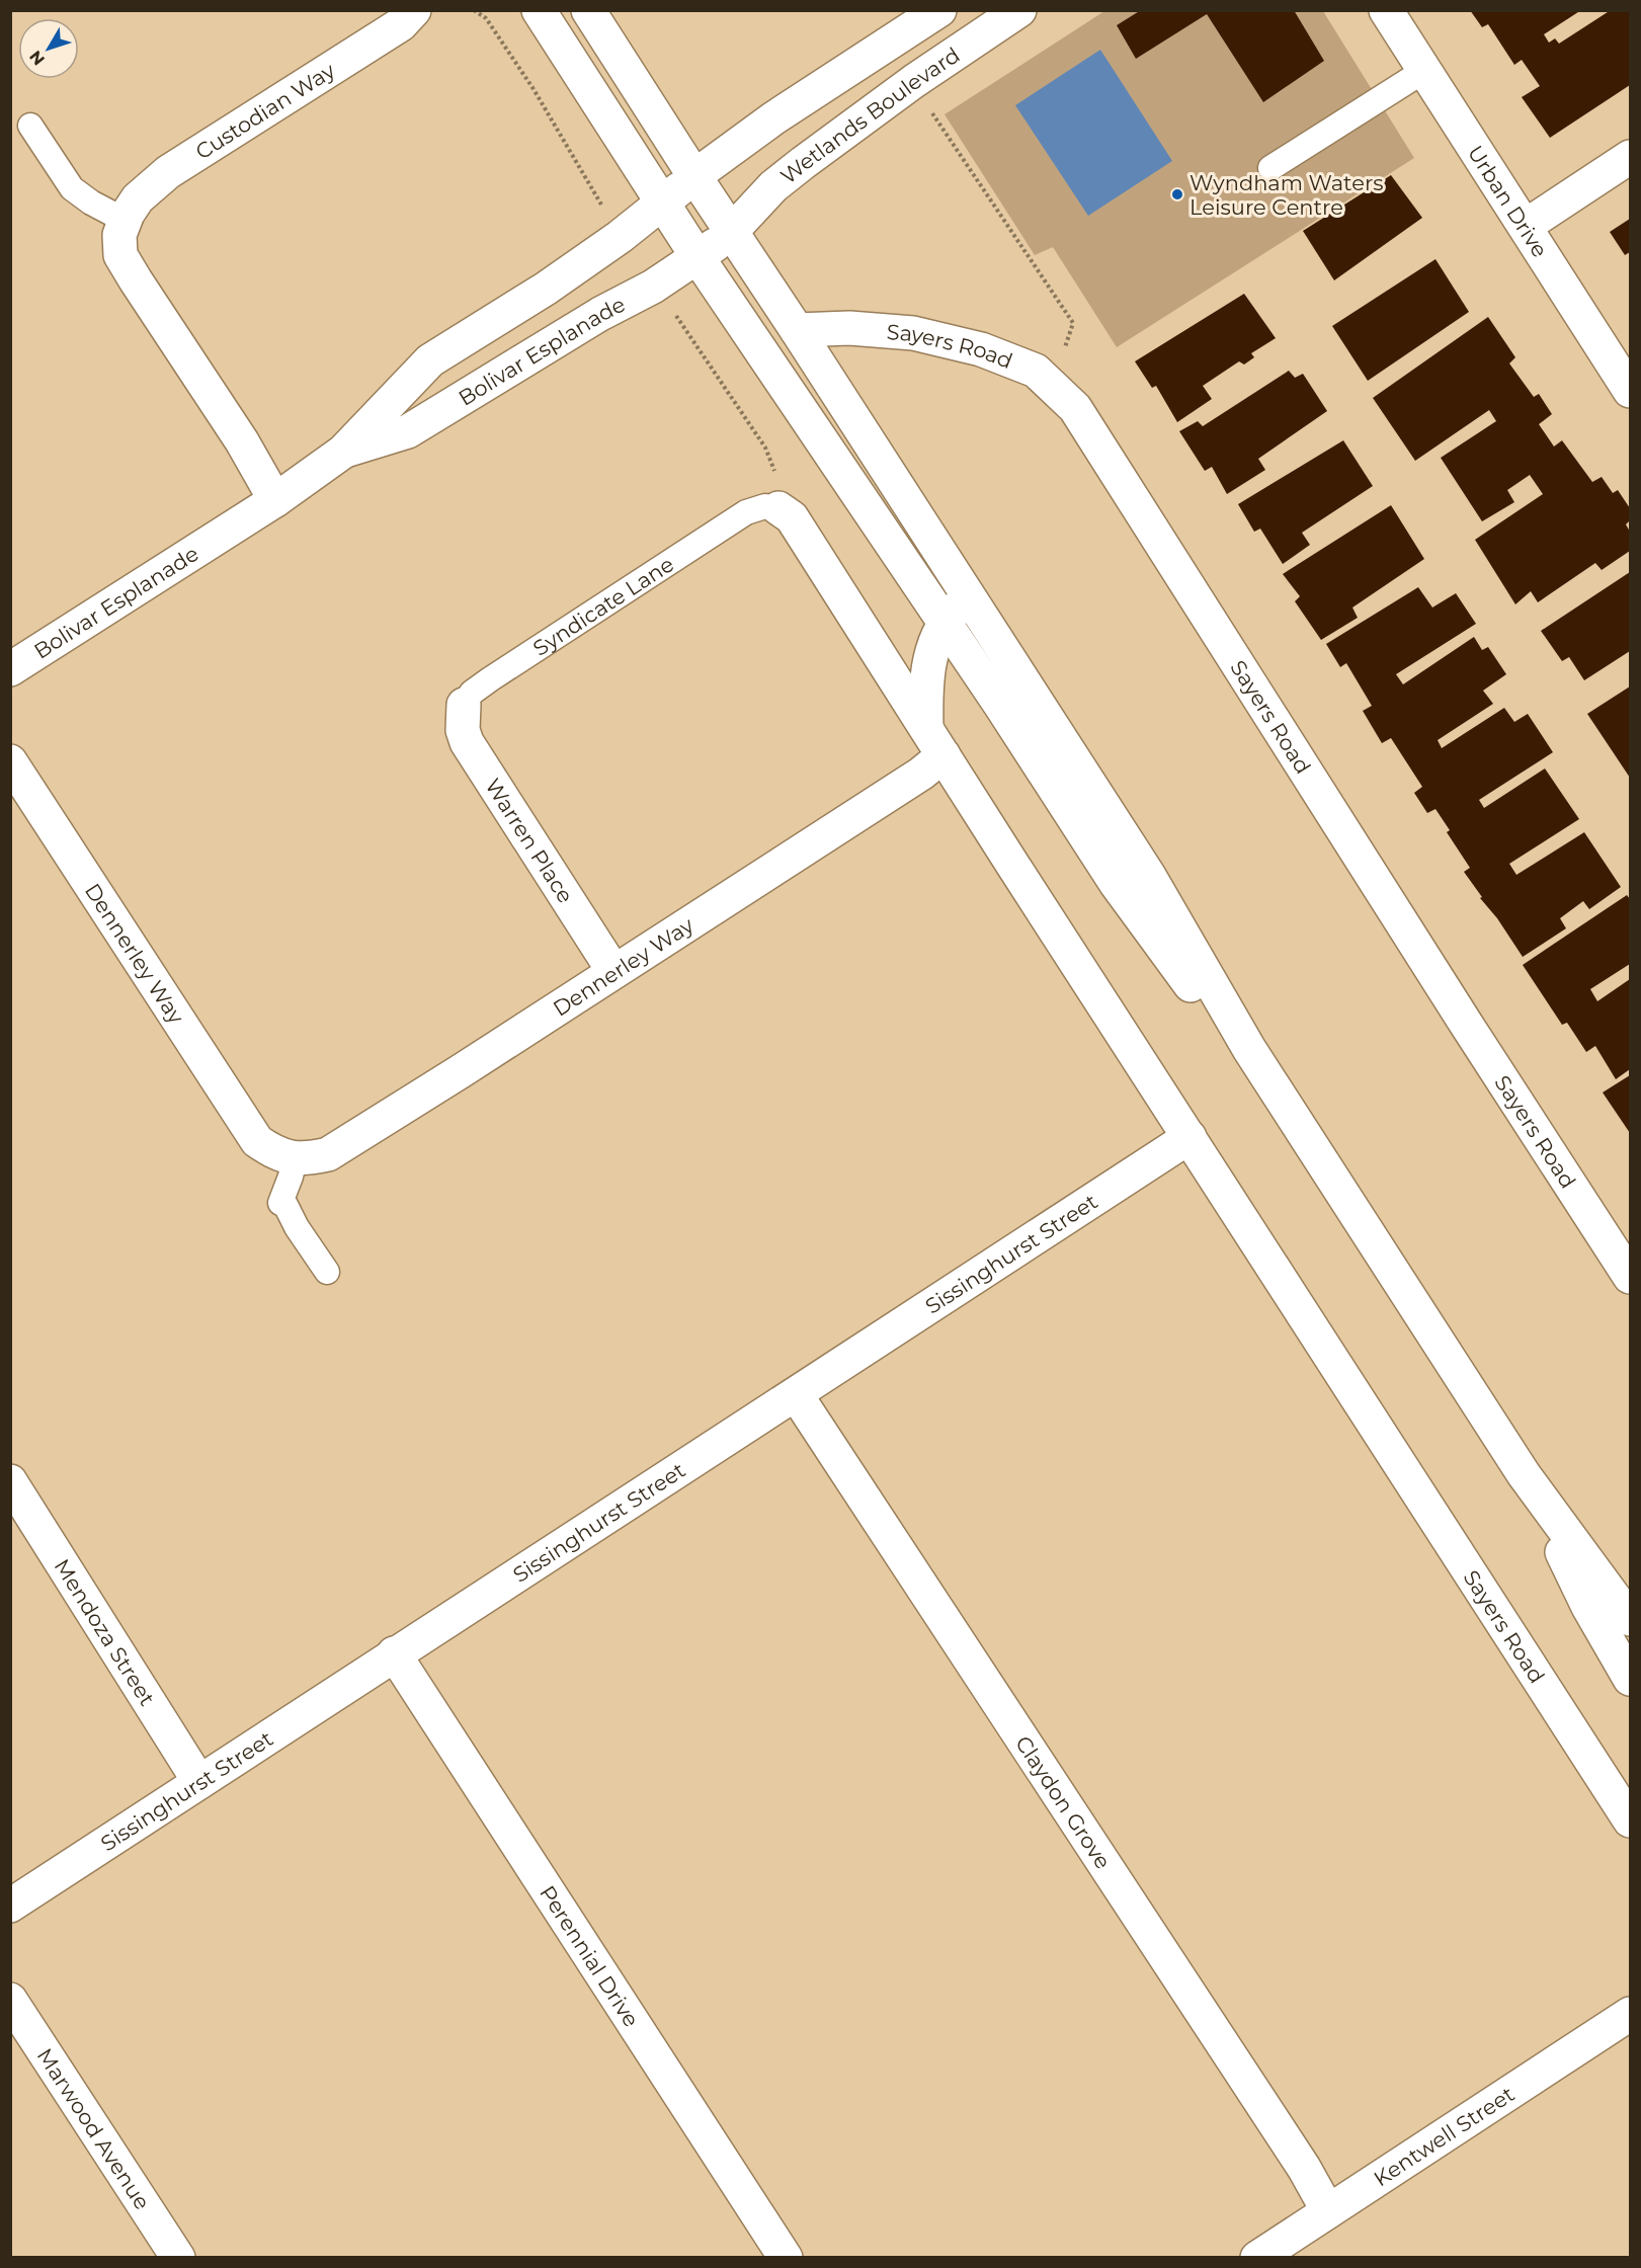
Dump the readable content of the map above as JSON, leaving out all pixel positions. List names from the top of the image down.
{
  "streets": {
    "street": [
      "Custodian Way",
      "Wetlands Boulevard",
      "Urban Drive",
      "Sayers Road",
      "Bolivar Esplanade",
      "Warren Place",
      "Dennerley Way",
      "Sissinghurst Street",
      "Mendoza Street",
      "Claydon Grove",
      "Perennial Drive",
      "Marwood Avenue",
      "Kentwell Street"
    ],
    "lane": ["Syndicate Lane"]
  },
  "crossings": [
    ["Custodian Way", "Bolivar Esplanade"],
    ["Wetlands Boulevard", "Bolivar Esplanade"],
    ["Sayers Road", "Syndicate Lane"],
    ["Sayers Road", "Dennerley Way"],
    ["Sayers Road", "Sissinghurst Street"],
    ["Syndicate Lane", "Warren Place"],
    ["Warren Place", "Dennerley Way"],
    ["Sissinghurst Street", "Mendoza Street"],
    ["Sissinghurst Street", "Claydon Grove"],
    ["Sissinghurst Street", "Perennial Drive"],
    ["Claydon Grove", "Kentwell Street"]
  ],
  "places": ["Wyndham Waters Leisure Centre"],
  "north": "bottom left"
}
